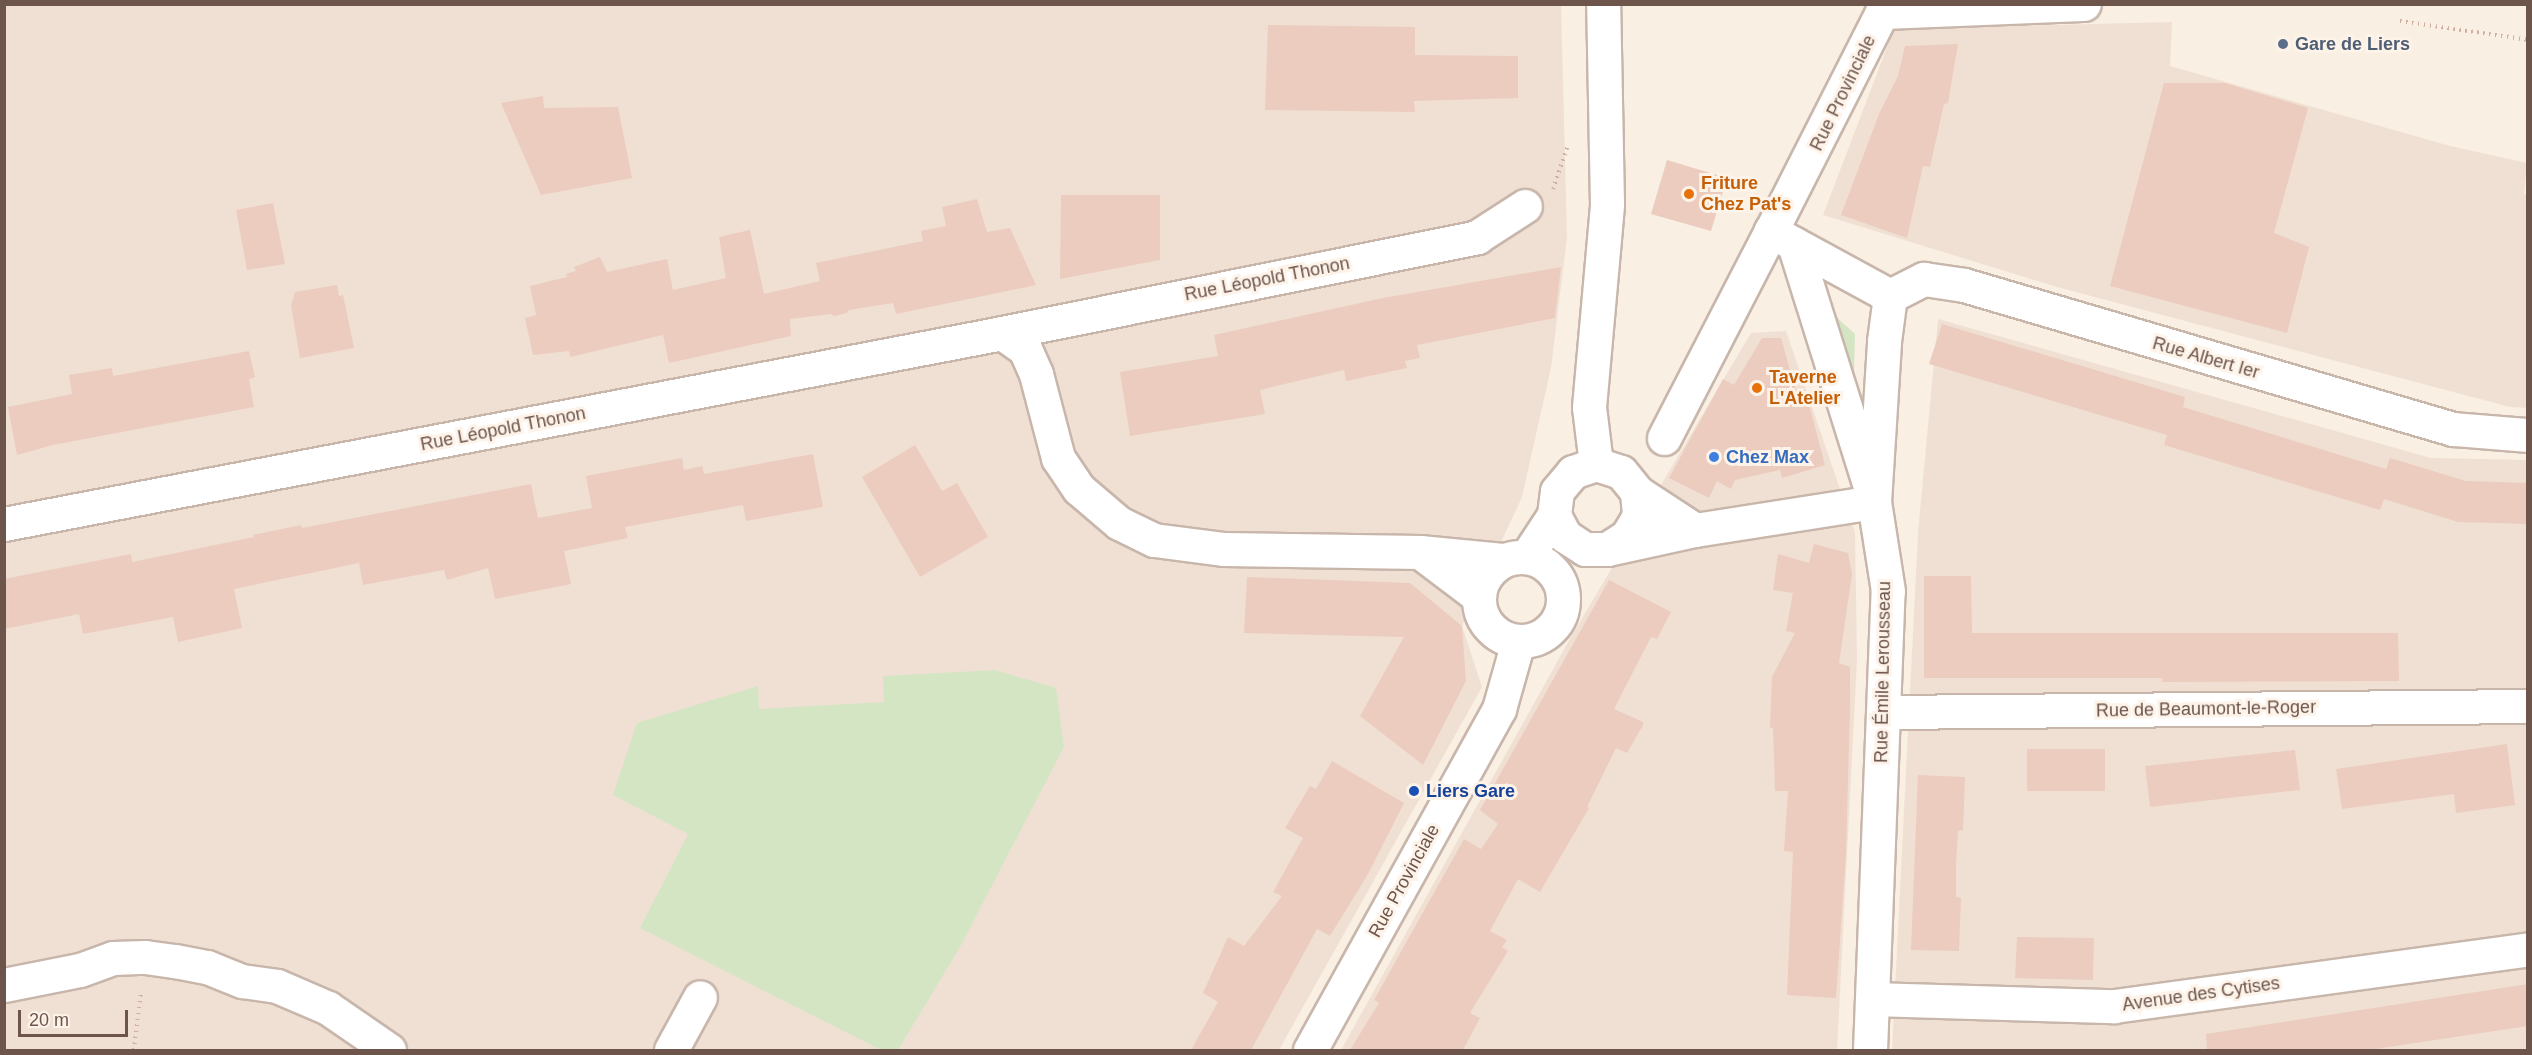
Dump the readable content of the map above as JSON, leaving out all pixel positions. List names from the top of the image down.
{
  "streets": {
    "street": [
      "Rue Provinciale",
      "Rue Léopold Thonon",
      "Rue Albert Ier",
      "Rue Émile Lerousseau",
      "Rue de Beaumont-le-Roger",
      "Avenue des Cytises"
    ]
  },
  "crossings": [
    ["Rue Albert Ier", "Rue Émile Lerousseau"],
    ["Rue Émile Lerousseau", "Rue de Beaumont-le-Roger"],
    ["Rue Émile Lerousseau", "Avenue des Cytises"]
  ],
  "places": [
    "Gare de Liers",
    "Friture Chez Pat's",
    "Taverne L'Atelier",
    "Chez Max",
    "Liers Gare"
  ],
  "scale_bar": "20 m"
}
